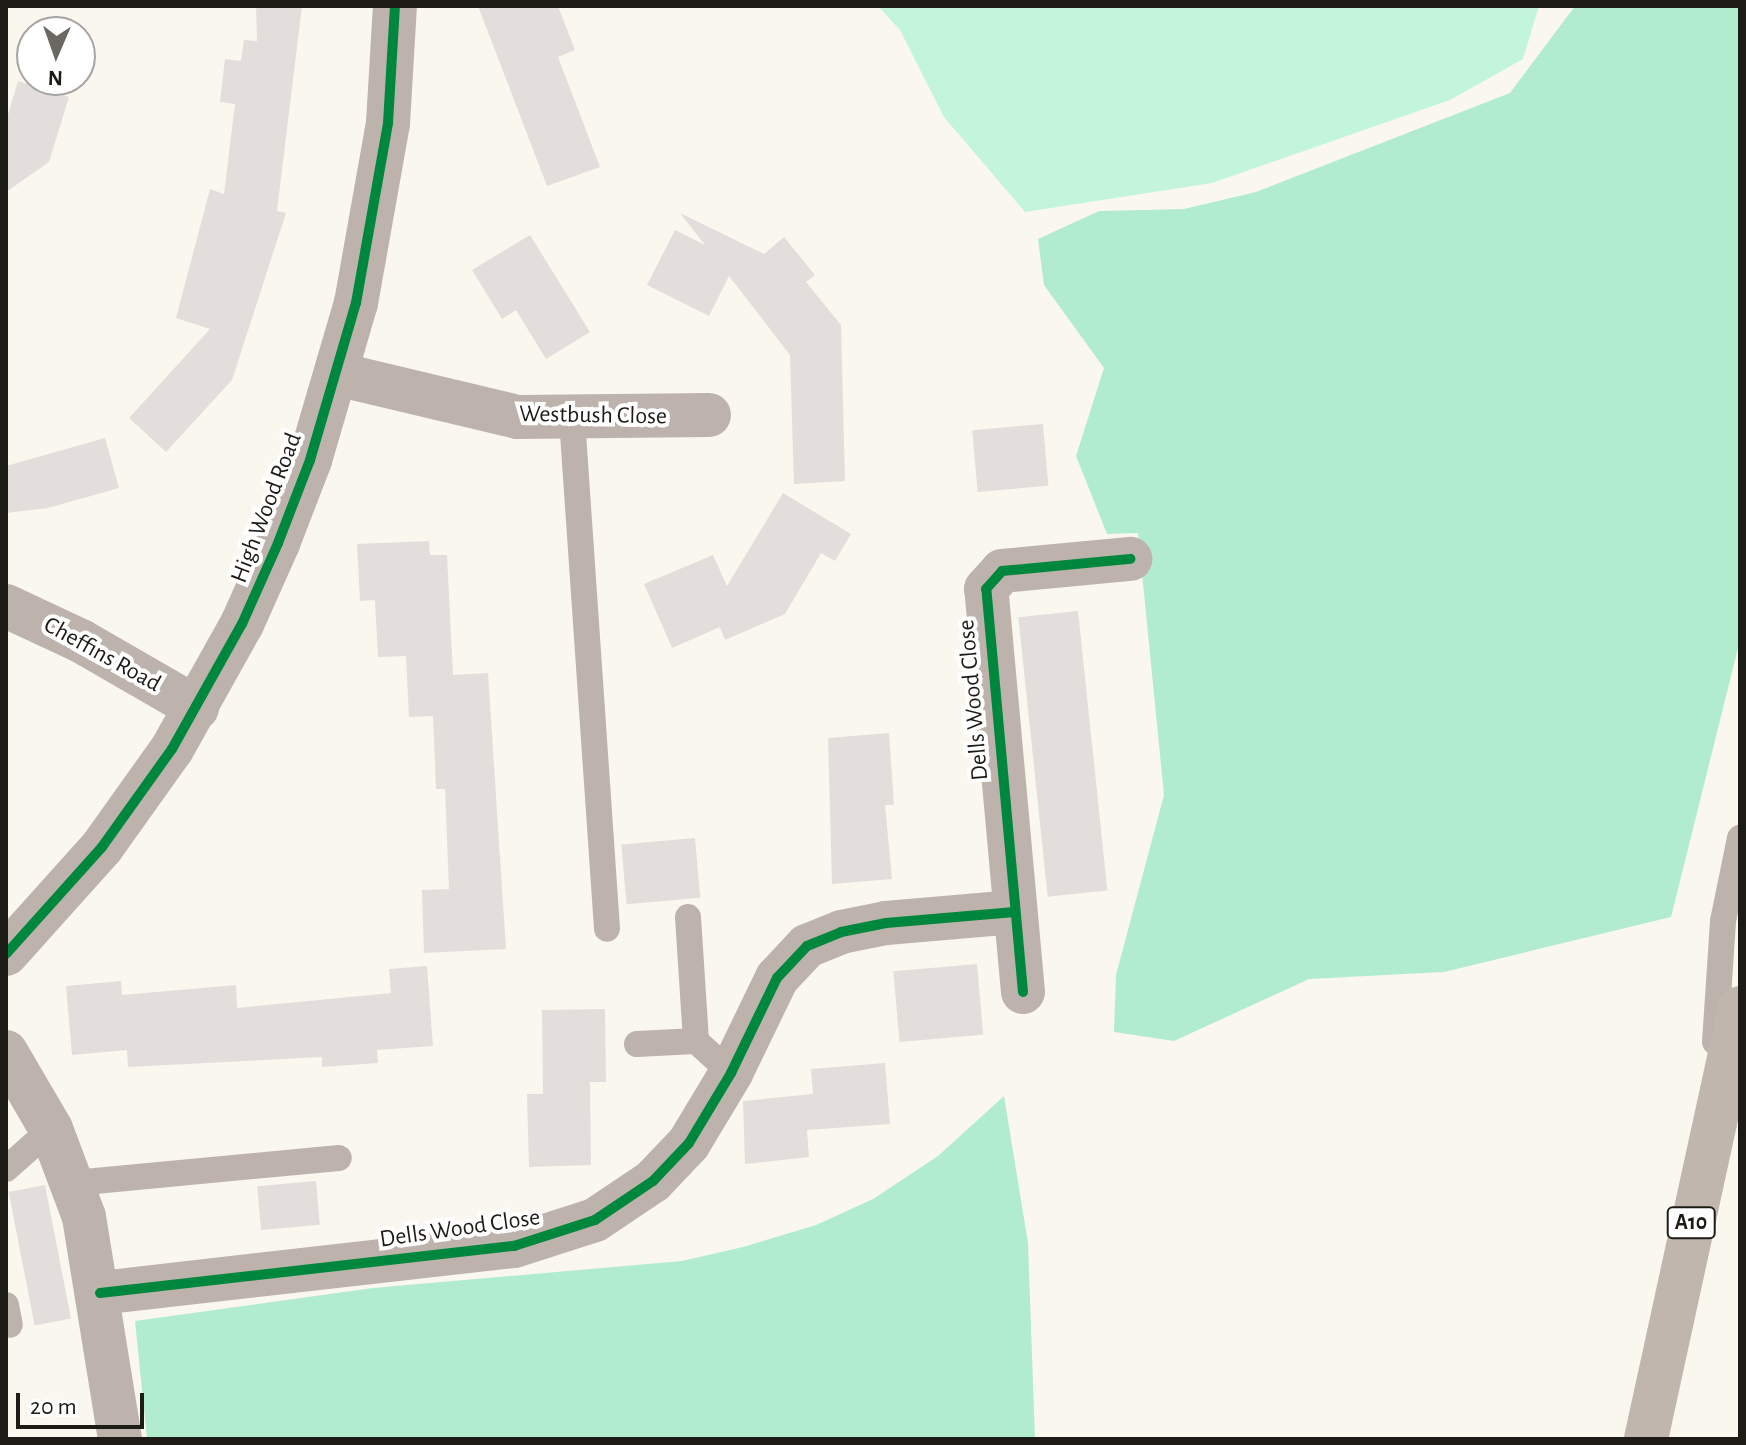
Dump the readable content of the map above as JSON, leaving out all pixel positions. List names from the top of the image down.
{
  "streets": {
    "highway": ["A10"],
    "street": [
      "Westbush Close",
      "High Wood Road",
      "Cheffins Road",
      "Dells Wood Close"
    ]
  },
  "crossings": [
    ["Westbush Close", "High Wood Road"],
    ["High Wood Road", "Cheffins Road"]
  ],
  "scale_bar": "20 m",
  "north": "bottom"
}
